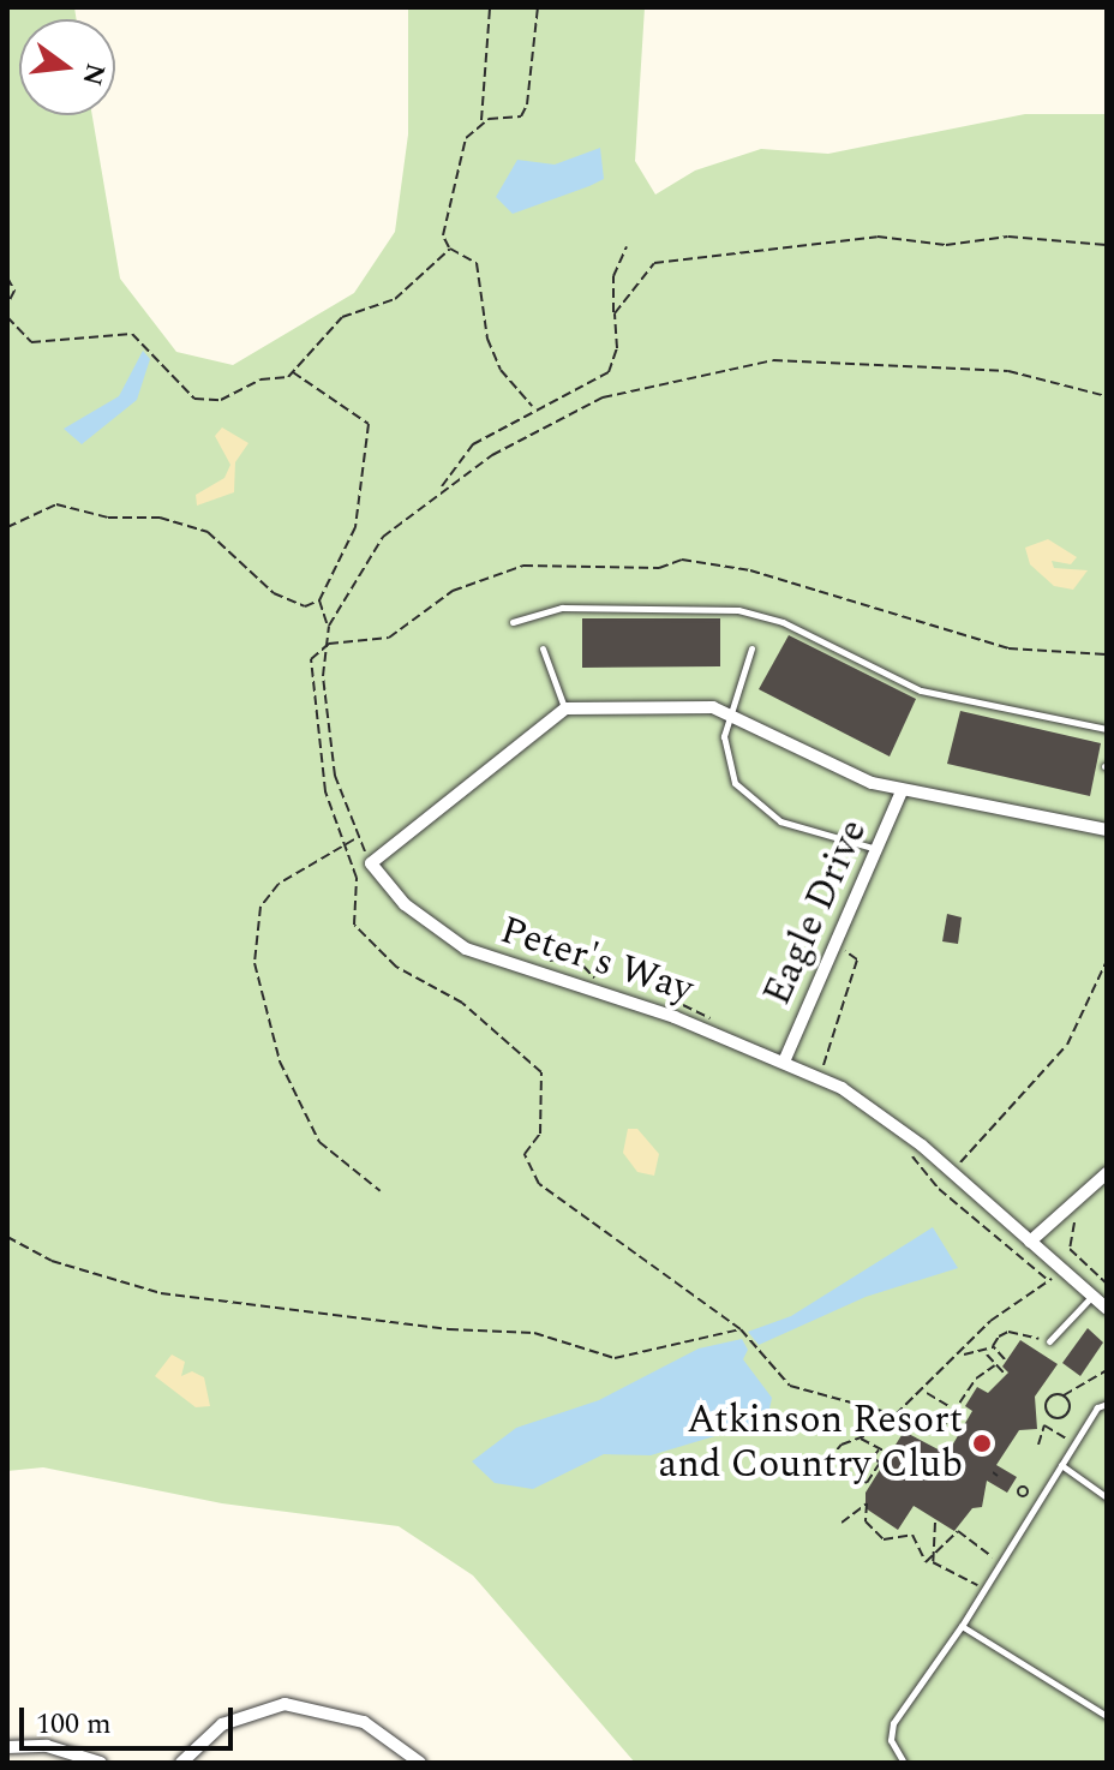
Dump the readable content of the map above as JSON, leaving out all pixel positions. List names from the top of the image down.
{
  "streets": {
    "street": ["Eagle Drive", "Peter's Way"]
  },
  "crossings": [
    ["Eagle Drive", "Peter's Way"]
  ],
  "places": ["Atkinson Resort and Country Club"],
  "scale_bar": "100 m",
  "north": "right"
}
